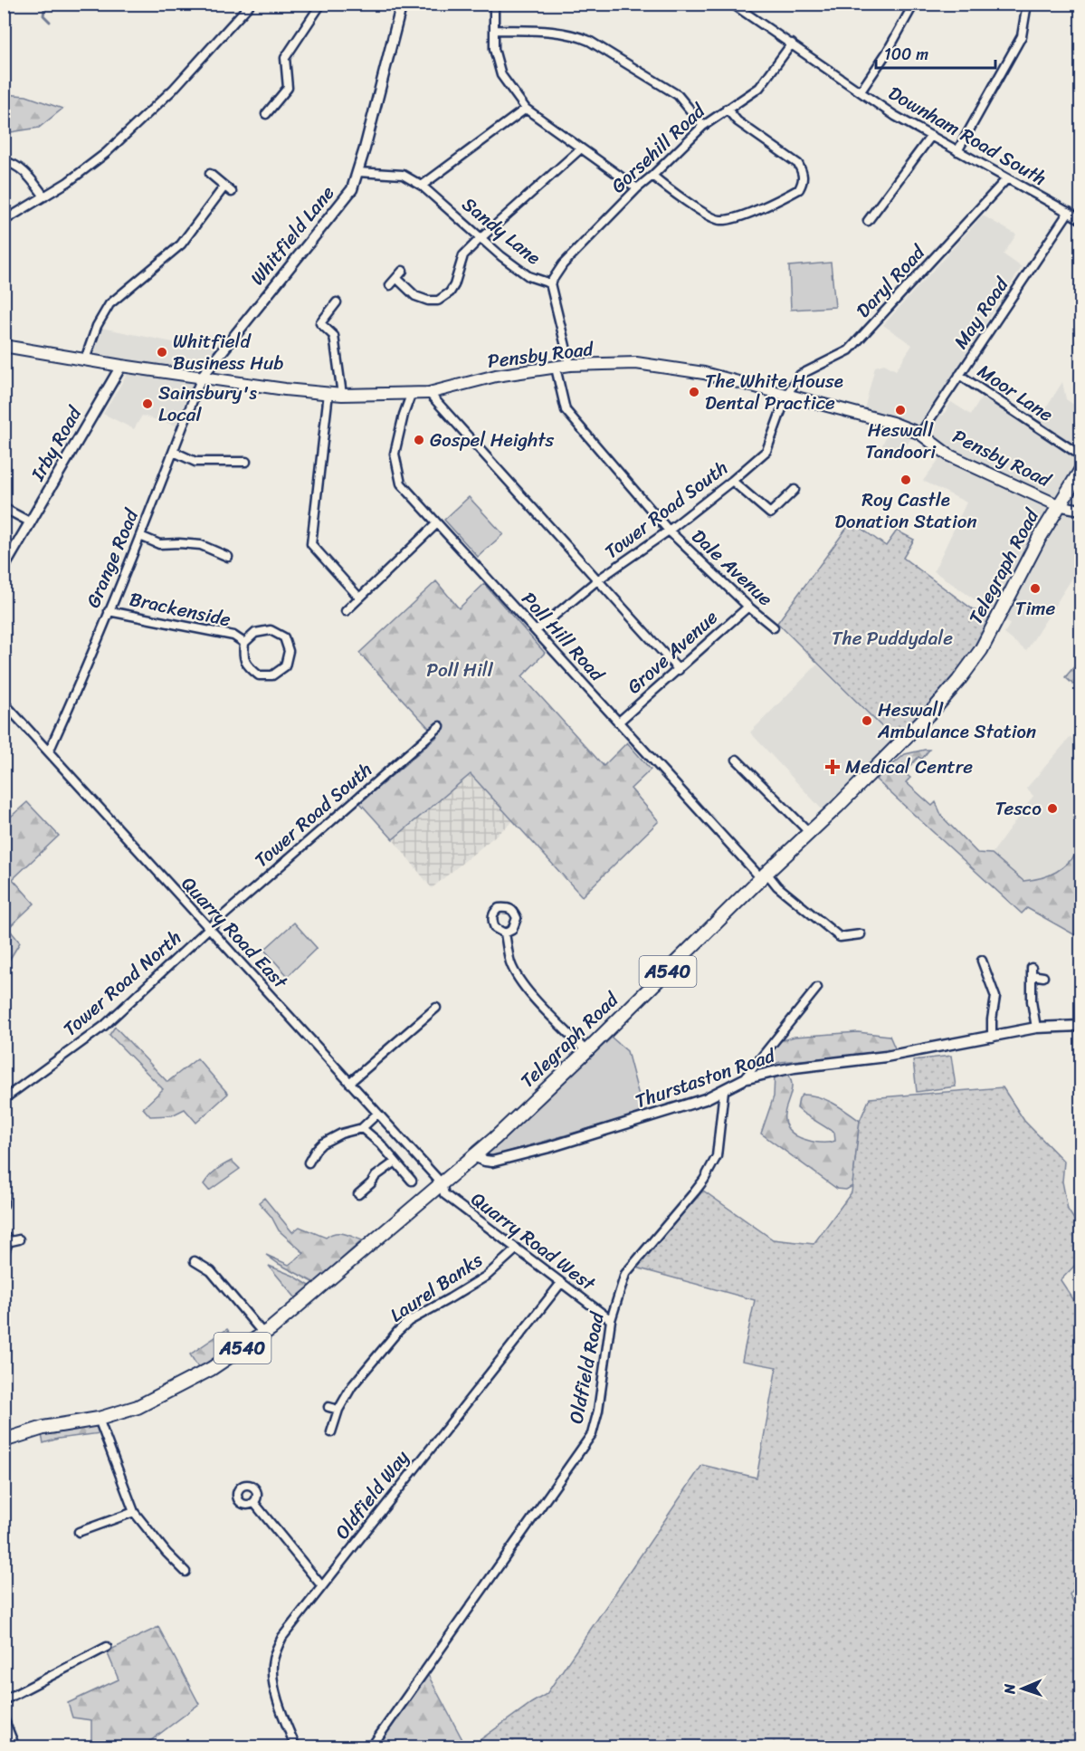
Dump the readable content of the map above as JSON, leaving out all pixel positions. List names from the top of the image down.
{
  "streets": {
    "main road": ["Pensby Road", "Telegraph Road", "A540"],
    "street": [
      "Downham Road South",
      "Gorsehill Road",
      "Sandy Lane",
      "Whitfield Lane",
      "Daryl Road",
      "May Road",
      "Moor Lane",
      "Irby Road",
      "Tower Road South",
      "Grange Road",
      "Dale Avenue",
      "Brackenside",
      "Poll Hill Road",
      "Grove Avenue",
      "Quarry Road East",
      "Tower Road North",
      "Thurstaston Road",
      "Quarry Road West",
      "Laurel Banks",
      "Oldfield Road",
      "Oldfield Way"
    ]
  },
  "crossings": [
    ["Downham Road South", "Gorsehill Road"],
    ["Downham Road South", "Daryl Road"],
    ["Downham Road South", "May Road"],
    ["Gorsehill Road", "Sandy Lane"],
    ["Sandy Lane", "Whitfield Lane"],
    ["Sandy Lane", "Pensby Road"],
    ["Whitfield Lane", "Pensby Road"],
    ["Whitfield Lane", "Grange Road"],
    ["Daryl Road", "Pensby Road"],
    ["Daryl Road", "Tower Road South"],
    ["May Road", "Pensby Road"],
    ["May Road", "Moor Lane"],
    ["Pensby Road", "Irby Road"],
    ["Pensby Road", "Tower Road South"],
    ["Pensby Road", "Grange Road"],
    ["Pensby Road", "Telegraph Road"],
    ["Pensby Road", "Dale Avenue"],
    ["Pensby Road", "Poll Hill Road"],
    ["Tower Road South", "Dale Avenue"],
    ["Tower Road South", "Poll Hill Road"],
    ["Tower Road South", "Quarry Road East"],
    ["Tower Road South", "Tower Road North"],
    ["Grange Road", "Brackenside"],
    ["Grange Road", "Quarry Road East"],
    ["Telegraph Road", "Poll Hill Road"],
    ["Telegraph Road", "Quarry Road East"],
    ["Telegraph Road", "Thurstaston Road"],
    ["Telegraph Road", "Quarry Road West"],
    ["Dale Avenue", "Grove Avenue"],
    ["Poll Hill Road", "Grove Avenue"],
    ["Quarry Road East", "Tower Road North"],
    ["Quarry Road East", "Quarry Road West"],
    ["Thurstaston Road", "Oldfield Road"],
    ["Quarry Road West", "Laurel Banks"],
    ["Quarry Road West", "Oldfield Road"],
    ["Quarry Road West", "Oldfield Way"]
  ],
  "parks": ["The Puddydale", "Poll Hill"],
  "places": {
    "other": [
      "Whitfield Business Hub",
      "The White House Dental Practice",
      "Sainsbury's Local",
      "Heswall Tandoori",
      "Gospel Heights",
      "Roy Castle Donation Station",
      "Time",
      "Heswall Ambulance Station",
      "Tesco"
    ],
    "health": ["Medical Centre"]
  },
  "scale_bar": "100 m",
  "north": "left"
}
